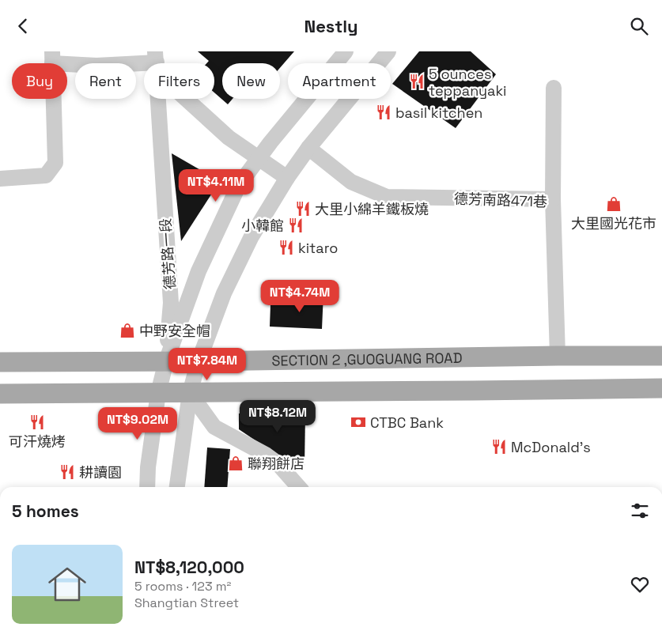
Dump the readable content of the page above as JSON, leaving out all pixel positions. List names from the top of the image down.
{
  "streets": {
    "main road": ["SECTION 2 ,GUOGUANG ROAD"],
    "street": ["德芳南路471巷", "德芳路一段"]
  },
  "crossings": [
    ["德芳南路471巷", "SECTION 2 ,GUOGUANG ROAD"],
    ["德芳路一段", "SECTION 2 ,GUOGUANG ROAD"]
  ],
  "places": {
    "restaurant": [
      "5 ounces teppanyaki",
      "basil kitchen",
      "大里小綿羊鐵板燒",
      "小韓館",
      "kitaro",
      "可汗燒烤",
      "McDonald's",
      "耕讀園"
    ],
    "shop": ["大里國光花市", "中野安全帽", "聯翔餅店"],
    "bank": ["CTBC Bank"]
  },
  "page": {
    "header": "Nestly",
    "chip": [
      "Buy",
      "Rent",
      "Filters",
      "New",
      "Apartment"
    ],
    "price": [
      "NT$4.11M",
      "NT$4.74M",
      "NT$7.84M",
      "NT$8.12M",
      "NT$9.02M"
    ],
    "heading": "5 homes",
    "list": [
      {
        "name": "NT$8,120,000",
        "note": "5 rooms · 123 m² · Shangtian Street"
      }
    ]
  }
}
